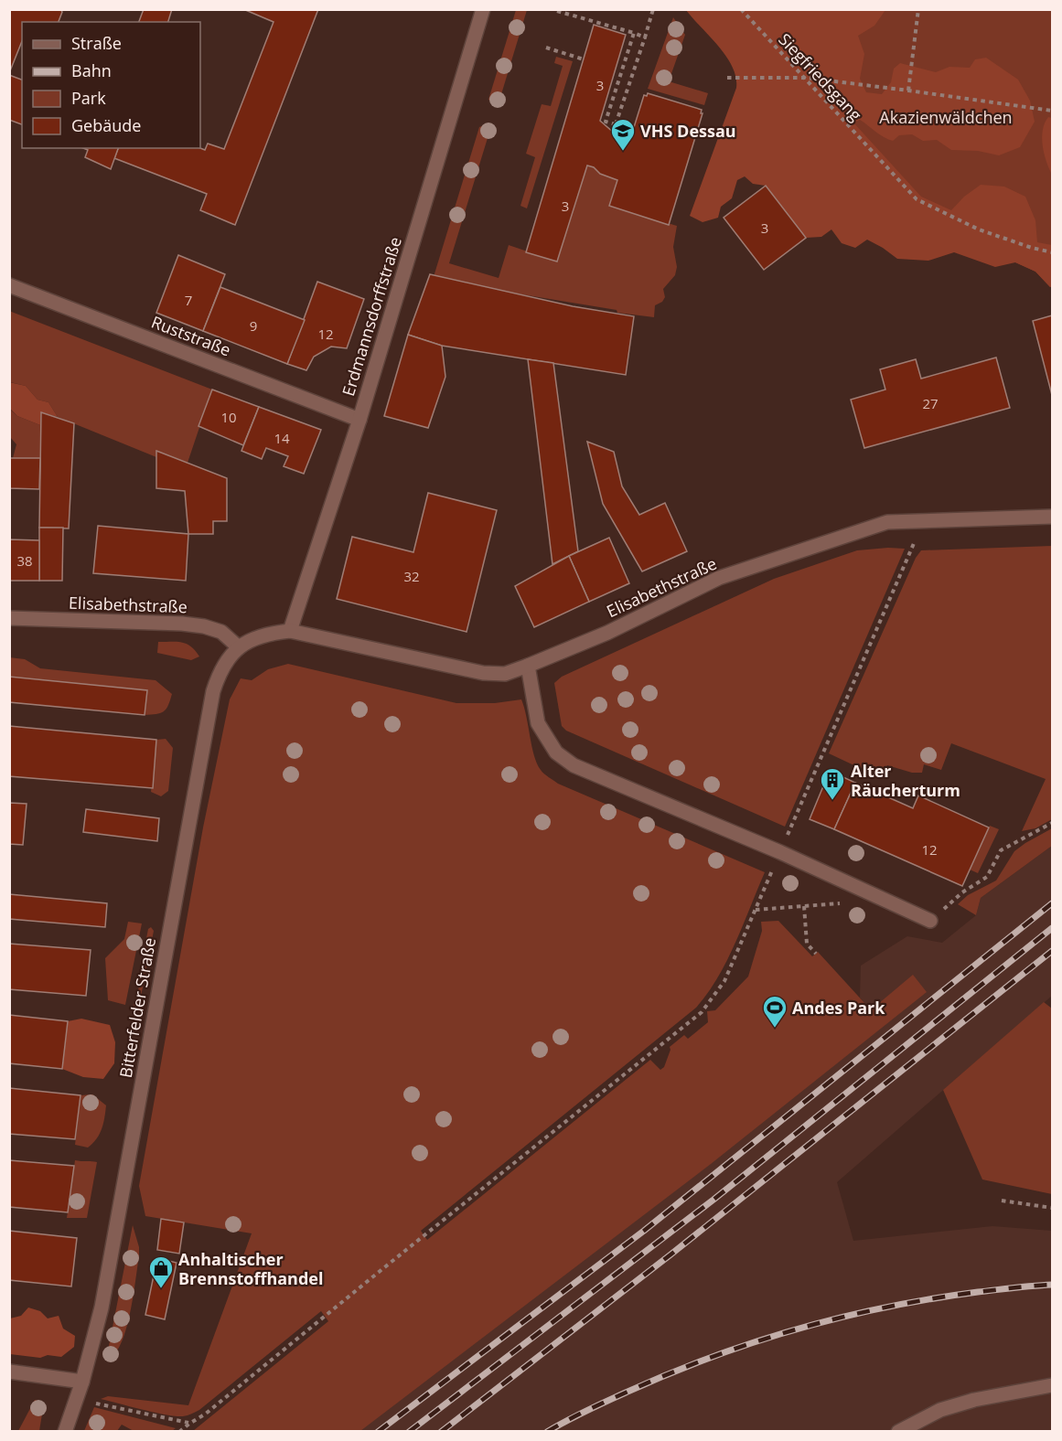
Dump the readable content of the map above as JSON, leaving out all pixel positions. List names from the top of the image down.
{
  "streets": {
    "street": [
      "Erdmannsdorffstraße",
      "Ruststraße",
      "Elisabethstraße",
      "Bitterfelder Straße"
    ],
    "path": ["Siegfriedsgang"]
  },
  "crossings": [
    ["Erdmannsdorffstraße", "Ruststraße"],
    ["Erdmannsdorffstraße", "Elisabethstraße"],
    ["Erdmannsdorffstraße", "Bitterfelder Straße"],
    ["Elisabethstraße", "Bitterfelder Straße"]
  ],
  "parks": ["Akazienwäldchen"],
  "places": {
    "school or university": ["VHS Dessau"],
    "building": ["Alter Räucherturm"],
    "sports": ["Andes Park"],
    "shop": ["Anhaltischer Brennstoffhandel"]
  },
  "house_numbers": [
    "3",
    "3",
    "3",
    "7",
    "9",
    "12",
    "27",
    "10",
    "14",
    "38",
    "32",
    "12"
  ],
  "legend": [
    "Straße",
    "Bahn",
    "Park",
    "Gebäude"
  ]
}
